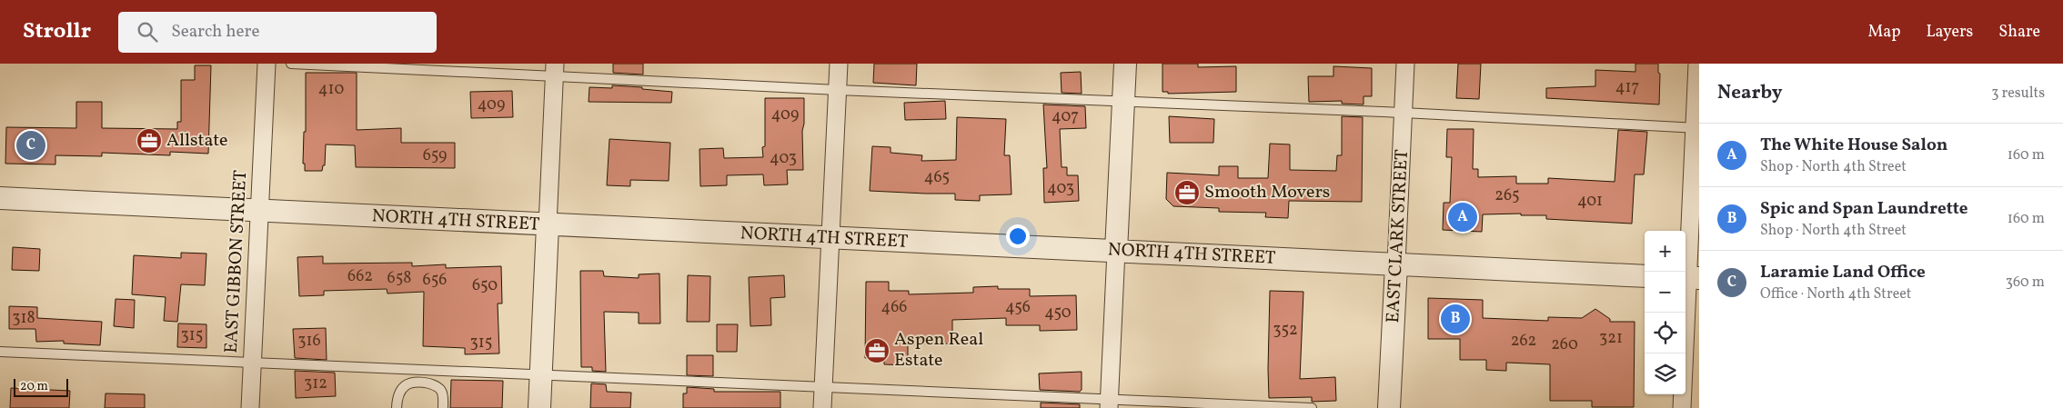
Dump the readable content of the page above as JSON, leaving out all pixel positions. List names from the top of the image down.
{
  "streets": {
    "street": ["NORTH 4TH STREET", "EAST CLARK STREET", "EAST GIBBON STREET"]
  },
  "crossings": [
    ["NORTH 4TH STREET", "EAST CLARK STREET"],
    ["NORTH 4TH STREET", "EAST GIBBON STREET"]
  ],
  "places": {
    "office": ["Allstate", "Smooth Movers", "Aspen Real Estate"]
  },
  "house_numbers": [
    "417",
    "410",
    "409",
    "409",
    "407",
    "659",
    "403",
    "465",
    "403",
    "265",
    "401",
    "662",
    "658",
    "656",
    "650",
    "466",
    "456",
    "450",
    "318",
    "352",
    "315",
    "321",
    "316",
    "262",
    "315",
    "260",
    "312"
  ],
  "scale_bar": "20 m",
  "page": {
    "header": "Strollr",
    "search": "Search here",
    "nav": ["Map", "Layers", "Share"],
    "heading": ["Nearby", "3 results"],
    "list": [
      {
        "mark": "A",
        "name": "The White House Salon",
        "note": "Shop · North 4th Street",
        "value": "160 m"
      },
      {
        "mark": "B",
        "name": "Spic and Span Laundrette",
        "note": "Shop · North 4th Street",
        "value": "160 m"
      },
      {
        "mark": "C",
        "name": "Laramie Land Office",
        "note": "Office · North 4th Street",
        "value": "360 m"
      }
    ],
    "pins": ["C", "A", "B"],
    "map_buttons": ["+", "−"],
    "scale": "20 m"
  }
}
